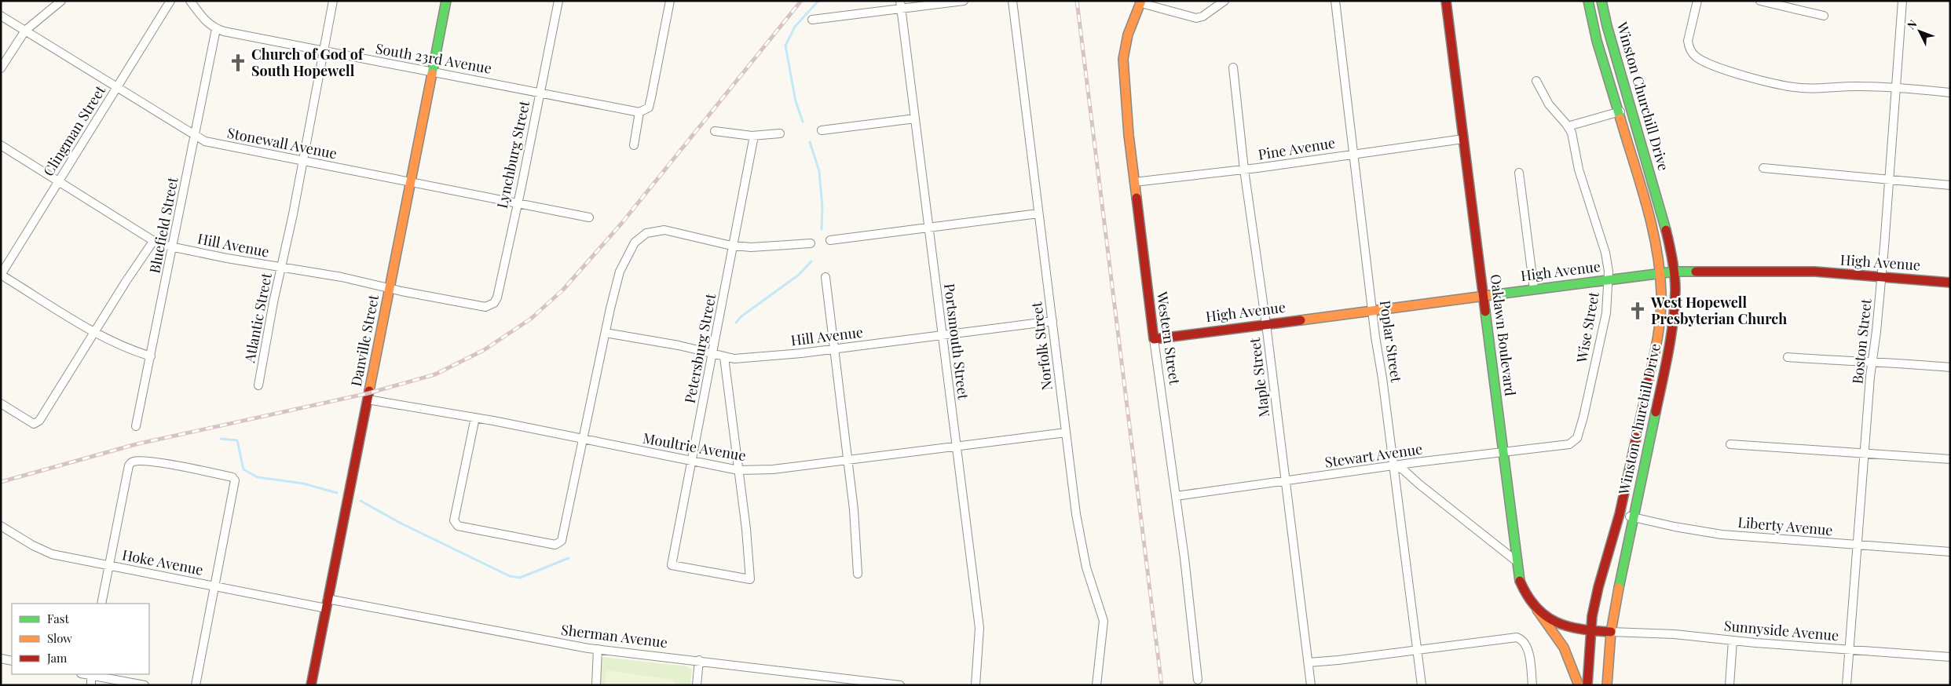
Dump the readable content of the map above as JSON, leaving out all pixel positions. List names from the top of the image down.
{
  "streets": {
    "main road": [
      "Winston Churchill Drive",
      "High Avenue",
      "Oaklawn Boulevard",
      "Western Street",
      "Danville Street"
    ],
    "street": [
      "South 23rd Avenue",
      "Clingman Street",
      "Stonewall Avenue",
      "Pine Avenue",
      "Lynchburg Street",
      "Bluefield Street",
      "Hill Avenue",
      "Atlantic Street",
      "Wise Street",
      "Portsmouth Street",
      "Poplar Street",
      "Boston Street",
      "Norfolk Street",
      "Petersburg Street",
      "Maple Street",
      "Moultrie Avenue",
      "Stewart Avenue",
      "Liberty Avenue",
      "Hoke Avenue",
      "Sunnyside Avenue",
      "Sherman Avenue"
    ]
  },
  "crossings": [
    ["South 23rd Avenue", "Lynchburg Street"],
    ["South 23rd Avenue", "Bluefield Street"],
    ["South 23rd Avenue", "Atlantic Street"],
    ["South 23rd Avenue", "Danville Street"],
    ["Winston Churchill Drive", "High Avenue"],
    ["Winston Churchill Drive", "Oaklawn Boulevard"],
    ["Winston Churchill Drive", "Liberty Avenue"],
    ["Winston Churchill Drive", "Sunnyside Avenue"],
    ["Clingman Street", "Stonewall Avenue"],
    ["Clingman Street", "Hill Avenue"],
    ["Stonewall Avenue", "Lynchburg Street"],
    ["Stonewall Avenue", "Bluefield Street"],
    ["Stonewall Avenue", "Atlantic Street"],
    ["Stonewall Avenue", "Danville Street"],
    ["Pine Avenue", "Oaklawn Boulevard"],
    ["Pine Avenue", "Western Street"],
    ["Pine Avenue", "Poplar Street"],
    ["Pine Avenue", "Maple Street"],
    ["Lynchburg Street", "Hill Avenue"],
    ["Bluefield Street", "Hill Avenue"],
    ["Hill Avenue", "Atlantic Street"],
    ["Hill Avenue", "Danville Street"],
    ["Hill Avenue", "Portsmouth Street"],
    ["Hill Avenue", "Norfolk Street"],
    ["Hill Avenue", "Petersburg Street"],
    ["High Avenue", "Wise Street"],
    ["High Avenue", "Oaklawn Boulevard"],
    ["High Avenue", "Western Street"],
    ["High Avenue", "Poplar Street"],
    ["High Avenue", "Boston Street"],
    ["High Avenue", "Maple Street"],
    ["Wise Street", "Stewart Avenue"],
    ["Oaklawn Boulevard", "Stewart Avenue"],
    ["Oaklawn Boulevard", "Sunnyside Avenue"],
    ["Western Street", "Stewart Avenue"],
    ["Danville Street", "Moultrie Avenue"],
    ["Danville Street", "Hoke Avenue"],
    ["Danville Street", "Sherman Avenue"],
    ["Portsmouth Street", "Moultrie Avenue"],
    ["Poplar Street", "Stewart Avenue"],
    ["Boston Street", "Liberty Avenue"],
    ["Boston Street", "Sunnyside Avenue"],
    ["Norfolk Street", "Moultrie Avenue"],
    ["Petersburg Street", "Moultrie Avenue"],
    ["Maple Street", "Stewart Avenue"]
  ],
  "places": {
    "church": ["Church of God of South Hopewell", "West Hopewell Presbyterian Church"]
  },
  "legend": ["Fast", "Slow", "Jam"],
  "north": "top left"
}
